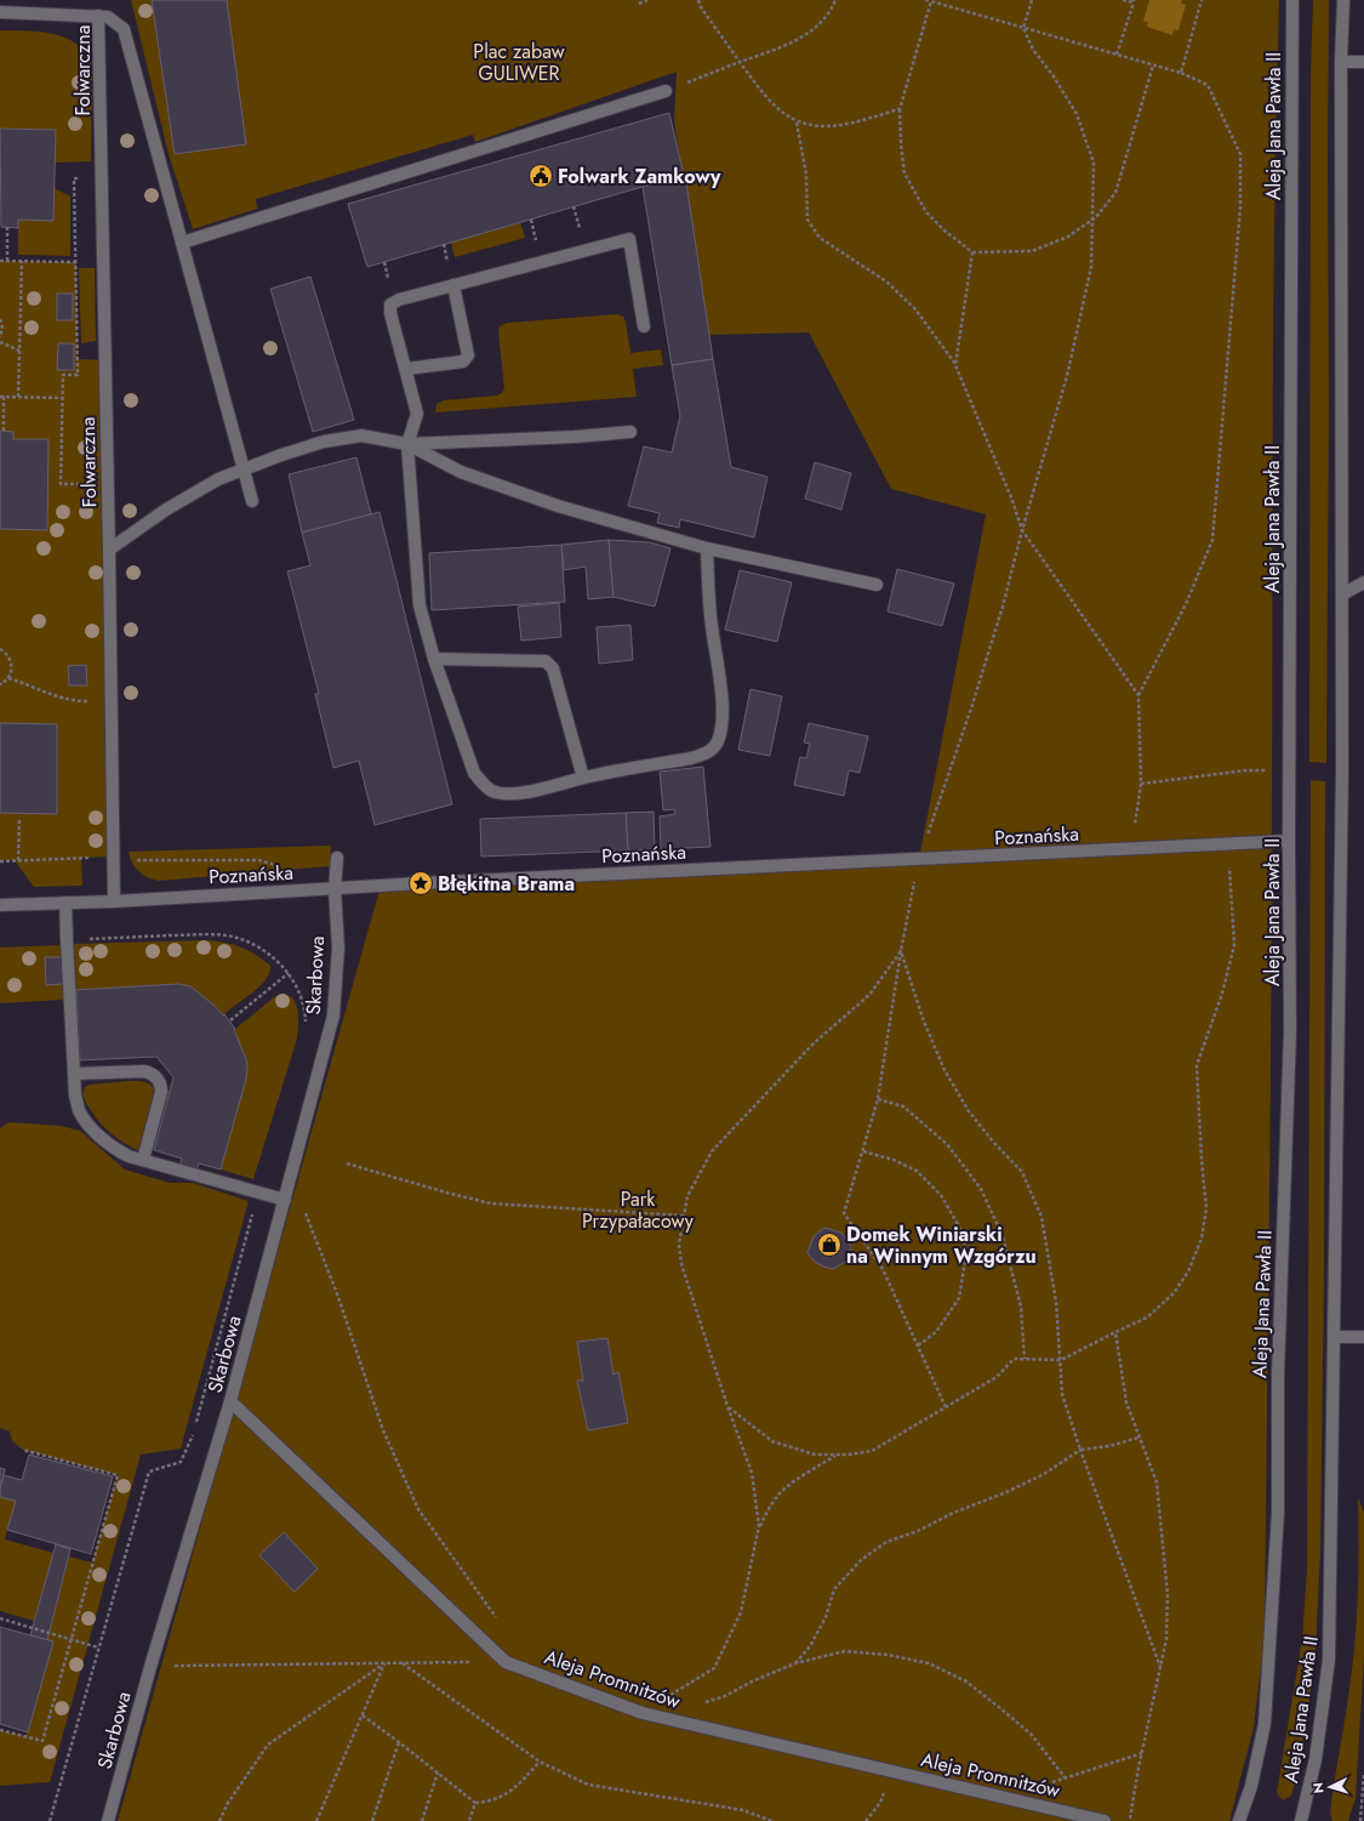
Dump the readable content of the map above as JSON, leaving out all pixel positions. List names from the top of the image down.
{
  "streets": {
    "street": [
      "Folwarczna",
      "Aleja Jana Pawła II",
      "Poznańska",
      "Skarbowa",
      "Aleja Promnitzów"
    ]
  },
  "crossings": [
    ["Folwarczna", "Poznańska"],
    ["Aleja Jana Pawła II", "Poznańska"],
    ["Poznańska", "Skarbowa"],
    ["Skarbowa", "Aleja Promnitzów"]
  ],
  "parks": ["Plac zabaw GULIWER", "Park Przypałacowy"],
  "places": {
    "public building": ["Folwark Zamkowy"],
    "place": ["Błękitna Brama"],
    "shop": ["Domek Winiarski na Winnym Wzgórzu"]
  },
  "north": "left"
}
